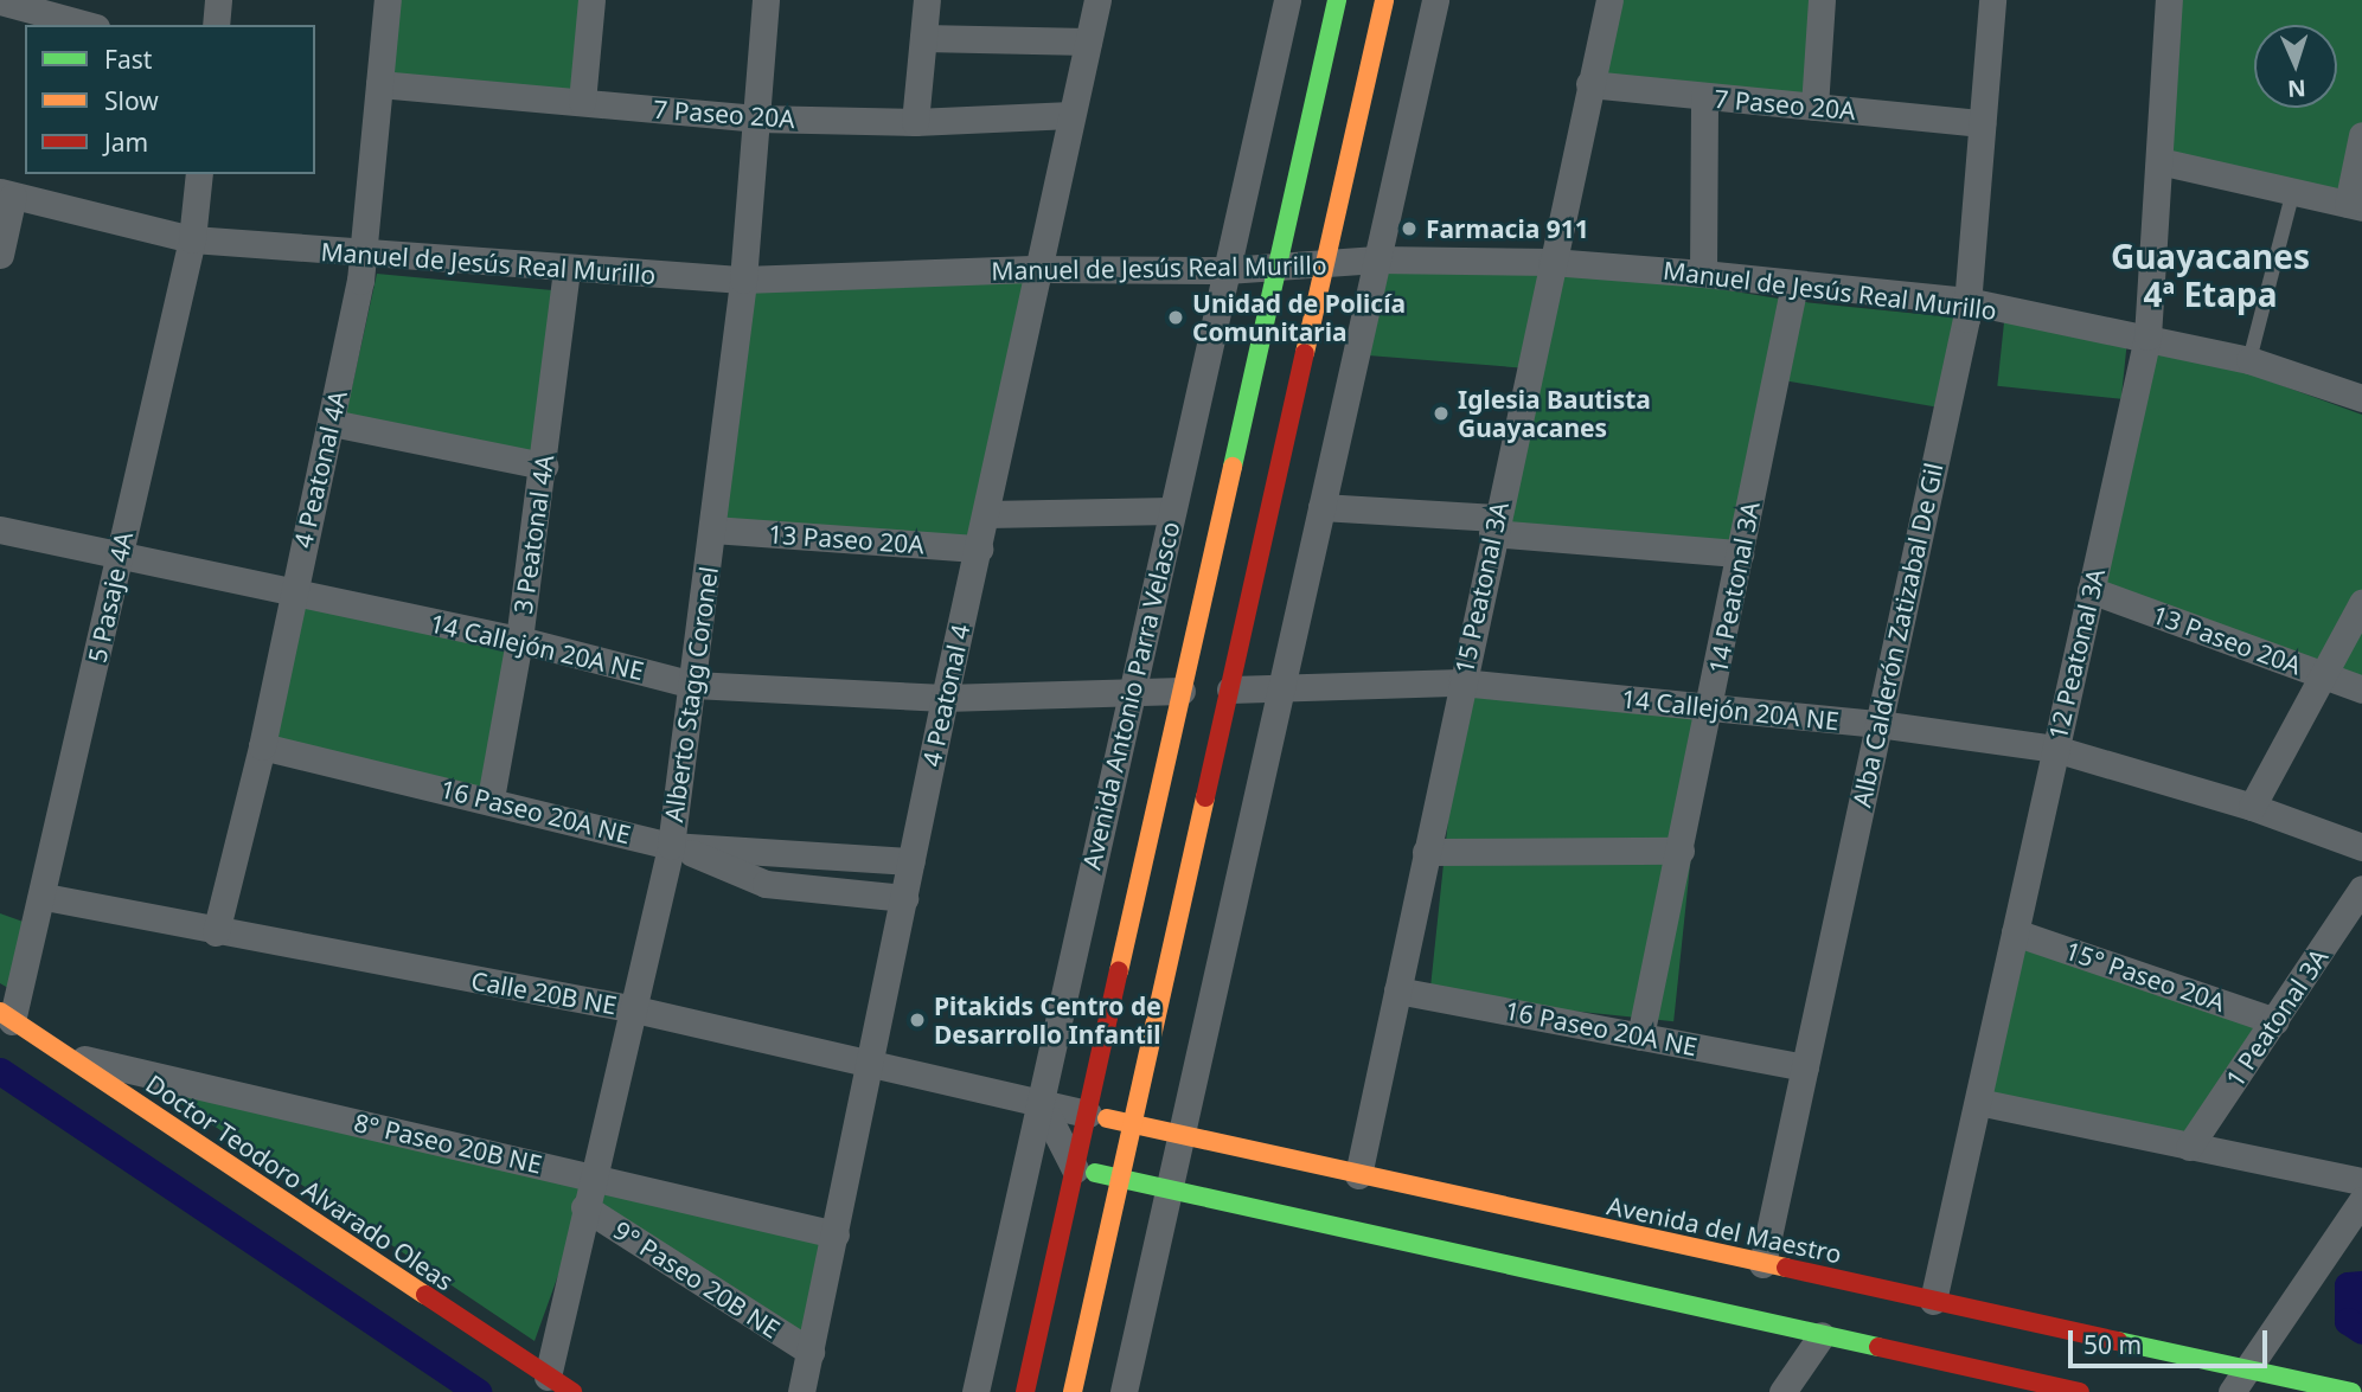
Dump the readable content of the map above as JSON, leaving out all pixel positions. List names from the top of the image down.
{
  "streets": {
    "street": [
      "7 Paseo 20A",
      "Manuel de Jesús Real Murillo",
      "4 Peatonal 4A",
      "3 Peatonal 4A",
      "13 Paseo 20A",
      "15 Peatonal 3A",
      "14 Peatonal 3A",
      "5 Pasaje 4A",
      "Alba Calderón Zatizabal De Gil",
      "14 Callejón 20A NE",
      "12 Peatonal 3A",
      "Alberto Stagg Coronel",
      "4 Peatonal 4",
      "Avenida Antonio Parra Velasco",
      "16 Paseo 20A NE",
      "15° Paseo 20A",
      "Calle 20B NE",
      "1 Peatonal 3A",
      "8° Paseo 20B NE",
      "Doctor Teodoro Alvarado Oleas",
      "Avenida del Maestro",
      "9° Paseo 20B NE"
    ]
  },
  "crossings": [
    ["7 Paseo 20A", "4 Peatonal 4A"],
    ["7 Paseo 20A", "15 Peatonal 3A"],
    ["7 Paseo 20A", "Alba Calderón Zatizabal De Gil"],
    ["7 Paseo 20A", "Alberto Stagg Coronel"],
    ["7 Paseo 20A", "4 Peatonal 4"],
    ["Manuel de Jesús Real Murillo", "4 Peatonal 4A"],
    ["Manuel de Jesús Real Murillo", "3 Peatonal 4A"],
    ["Manuel de Jesús Real Murillo", "15 Peatonal 3A"],
    ["Manuel de Jesús Real Murillo", "14 Peatonal 3A"],
    ["Manuel de Jesús Real Murillo", "5 Pasaje 4A"],
    ["Manuel de Jesús Real Murillo", "Alba Calderón Zatizabal De Gil"],
    ["Manuel de Jesús Real Murillo", "12 Peatonal 3A"],
    ["Manuel de Jesús Real Murillo", "Alberto Stagg Coronel"],
    ["Manuel de Jesús Real Murillo", "4 Peatonal 4"],
    ["Manuel de Jesús Real Murillo", "Avenida Antonio Parra Velasco"],
    ["4 Peatonal 4A", "14 Callejón 20A NE"],
    ["4 Peatonal 4A", "16 Paseo 20A NE"],
    ["4 Peatonal 4A", "Calle 20B NE"],
    ["3 Peatonal 4A", "14 Callejón 20A NE"],
    ["3 Peatonal 4A", "16 Paseo 20A NE"],
    ["13 Paseo 20A", "12 Peatonal 3A"],
    ["13 Paseo 20A", "Alberto Stagg Coronel"],
    ["13 Paseo 20A", "4 Peatonal 4"],
    ["15 Peatonal 3A", "14 Callejón 20A NE"],
    ["15 Peatonal 3A", "16 Paseo 20A NE"],
    ["15 Peatonal 3A", "Avenida del Maestro"],
    ["14 Peatonal 3A", "14 Callejón 20A NE"],
    ["14 Peatonal 3A", "16 Paseo 20A NE"],
    ["5 Pasaje 4A", "14 Callejón 20A NE"],
    ["5 Pasaje 4A", "Calle 20B NE"],
    ["5 Pasaje 4A", "Doctor Teodoro Alvarado Oleas"],
    ["Alba Calderón Zatizabal De Gil", "14 Callejón 20A NE"],
    ["Alba Calderón Zatizabal De Gil", "16 Paseo 20A NE"],
    ["Alba Calderón Zatizabal De Gil", "Avenida del Maestro"],
    ["14 Callejón 20A NE", "12 Peatonal 3A"],
    ["14 Callejón 20A NE", "Alberto Stagg Coronel"],
    ["14 Callejón 20A NE", "4 Peatonal 4"],
    ["14 Callejón 20A NE", "Avenida Antonio Parra Velasco"],
    ["12 Peatonal 3A", "15° Paseo 20A"],
    ["12 Peatonal 3A", "Avenida del Maestro"],
    ["Alberto Stagg Coronel", "16 Paseo 20A NE"],
    ["Alberto Stagg Coronel", "Calle 20B NE"],
    ["Alberto Stagg Coronel", "8° Paseo 20B NE"],
    ["Alberto Stagg Coronel", "Doctor Teodoro Alvarado Oleas"],
    ["Alberto Stagg Coronel", "9° Paseo 20B NE"],
    ["4 Peatonal 4", "16 Paseo 20A NE"],
    ["4 Peatonal 4", "Calle 20B NE"],
    ["4 Peatonal 4", "8° Paseo 20B NE"],
    ["4 Peatonal 4", "9° Paseo 20B NE"],
    ["Avenida Antonio Parra Velasco", "Calle 20B NE"],
    ["Avenida Antonio Parra Velasco", "Avenida del Maestro"],
    ["15° Paseo 20A", "1 Peatonal 3A"],
    ["Calle 20B NE", "Avenida del Maestro"],
    ["8° Paseo 20B NE", "Doctor Teodoro Alvarado Oleas"]
  ],
  "districts": ["Guayacanes 4ª Etapa"],
  "places": [
    "Farmacia 911",
    "Unidad de Policía Comunitaria",
    "Iglesia Bautista Guayacanes",
    "Pitakids Centro de Desarrollo Infantil"
  ],
  "legend": ["Fast", "Slow", "Jam"],
  "scale_bar": "50 m",
  "north": "bottom"
}
